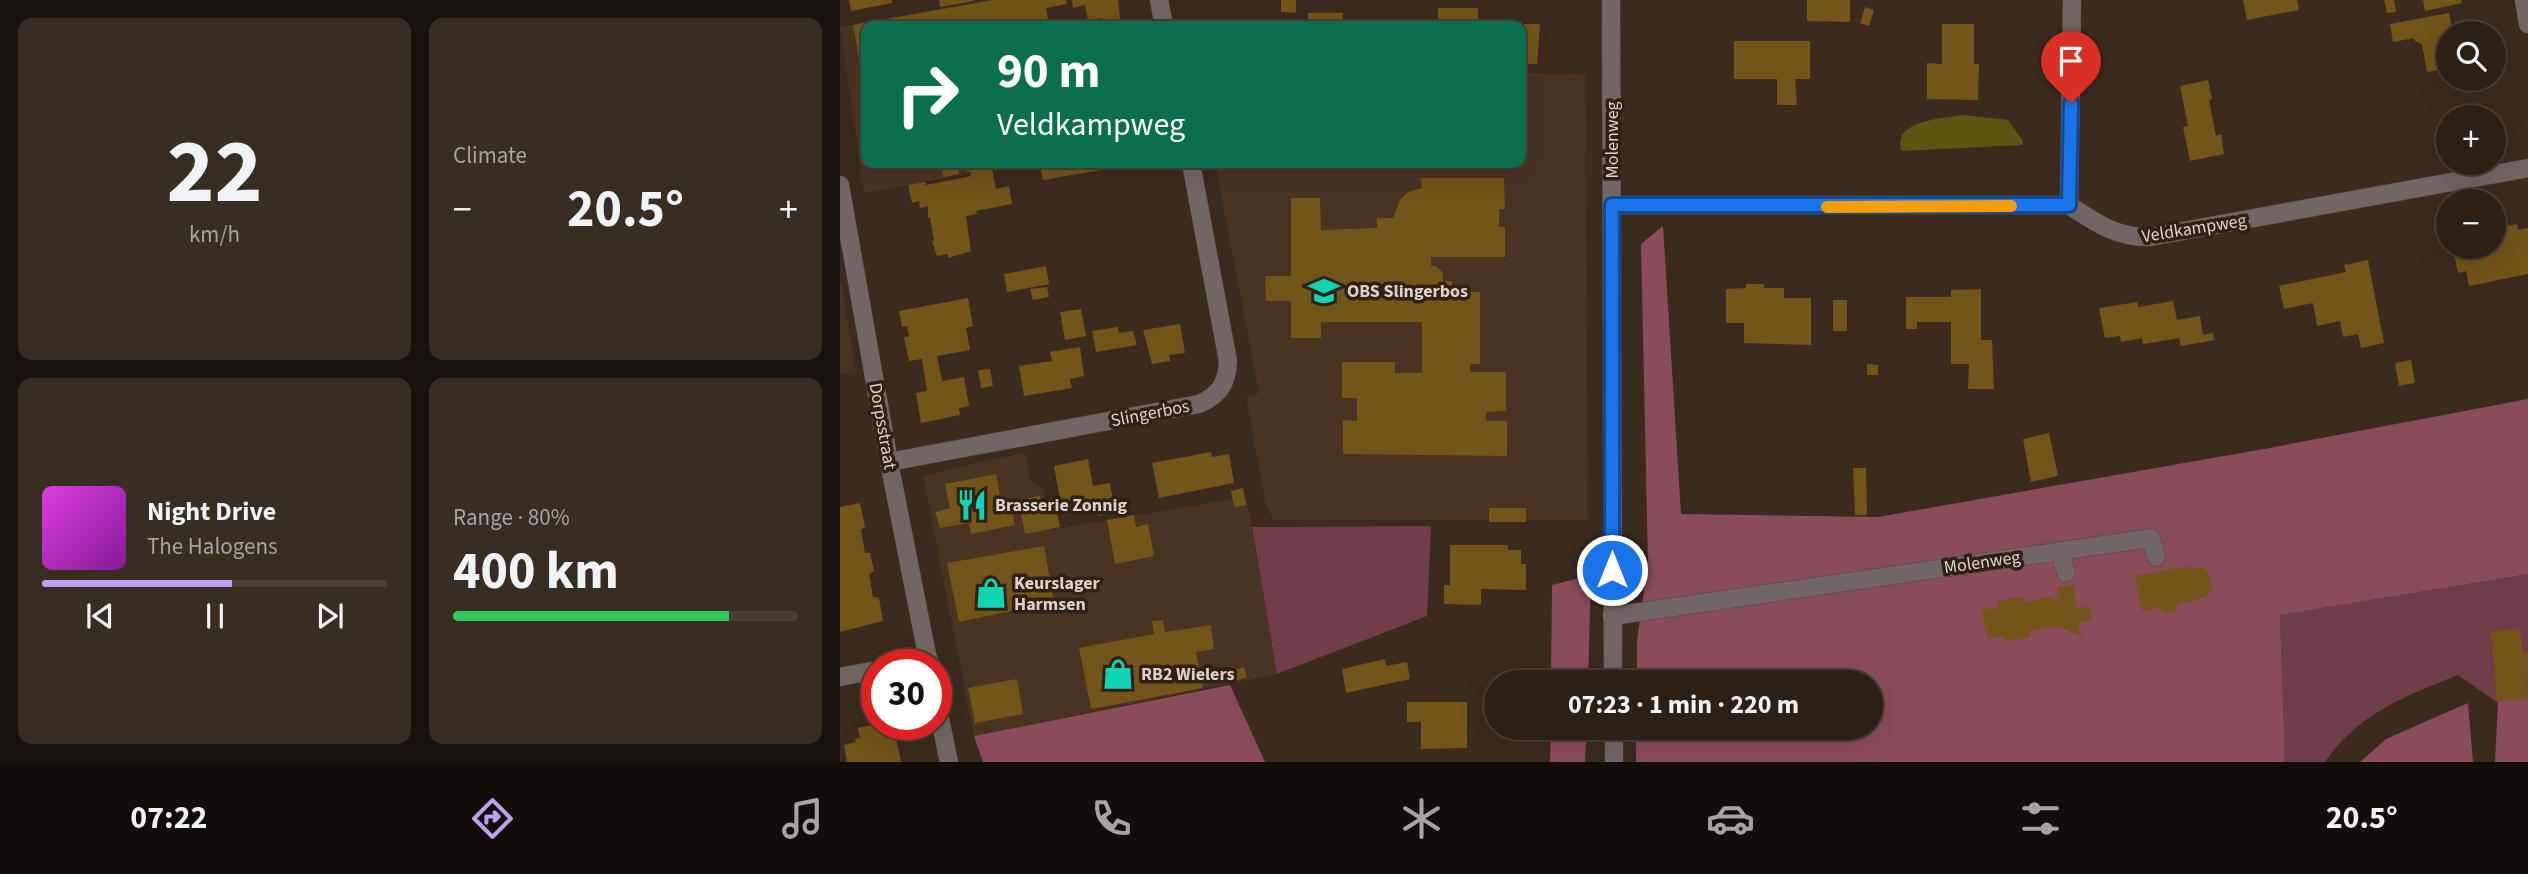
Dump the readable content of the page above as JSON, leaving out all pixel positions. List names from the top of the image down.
{
  "streets": {
    "street": [
      "Molenweg",
      "Veldkampweg",
      "Slingerbos",
      "Dorpsstraat"
    ]
  },
  "crossings": [
    ["Slingerbos", "Dorpsstraat"]
  ],
  "places": {
    "school or university": ["OBS Slingerbos"],
    "restaurant": ["Brasserie Zonnig"],
    "shop": ["Keurslager Harmsen", "RB2 Wielers"]
  },
  "page": {
    "tile": [
      ["22", "km/h"],
      "Climate",
      ["Range · 80%", "400 km"]
    ],
    "map_buttons": ["+", "−"],
    "turn": ["90 m", "Veldkampweg"],
    "heat": ["−", "20.5°", "+"],
    "song": ["Night Drive", "The Halogens"],
    "limit": "30",
    "trip": "07:23 · 1 min · 220 m",
    "tabs": ["07:22", "20.5°"]
  }
}
